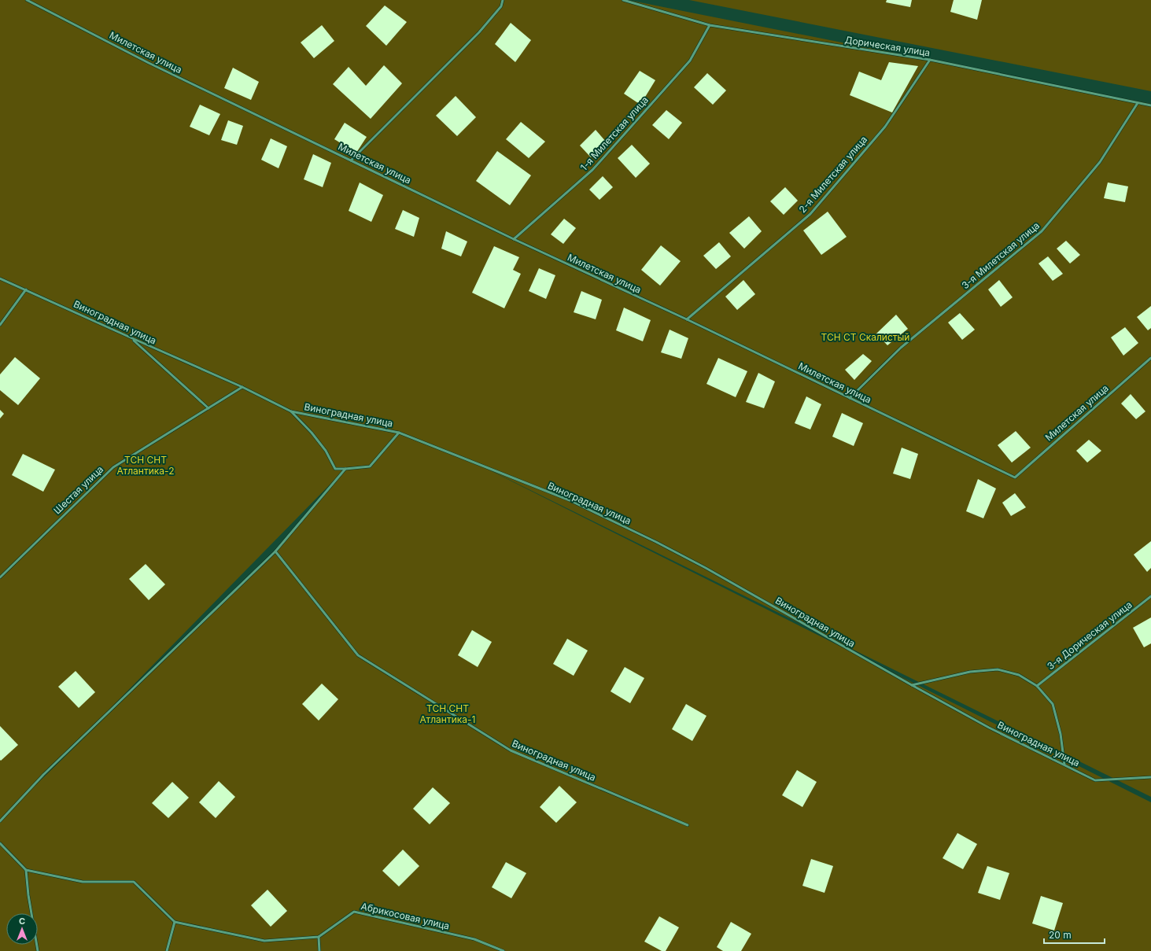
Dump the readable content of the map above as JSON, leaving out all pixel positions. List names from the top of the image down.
{
  "streets": {
    "lane": [
      "Дорическая улица",
      "Милетская улица",
      "1-я Милетская улица",
      "2-я Милетская улица",
      "3-я Милетская улица",
      "Виноградная улица",
      "Шестая улица",
      "3-я Дорическая улица",
      "Абрикосовая улица"
    ]
  },
  "crossings": [
    ["Дорическая улица", "1-я Милетская улица"],
    ["Дорическая улица", "2-я Милетская улица"],
    ["Дорическая улица", "3-я Милетская улица"],
    ["Милетская улица", "1-я Милетская улица"],
    ["Милетская улица", "2-я Милетская улица"],
    ["Милетская улица", "3-я Милетская улица"],
    ["Виноградная улица", "Шестая улица"]
  ],
  "parks": ["ТСН СТ Скалистый", "ТСН СНТ Атлантика-2", "ТСН СНТ Атлантика-1"],
  "scale_bar": "20 m",
  "north": "top"
}
